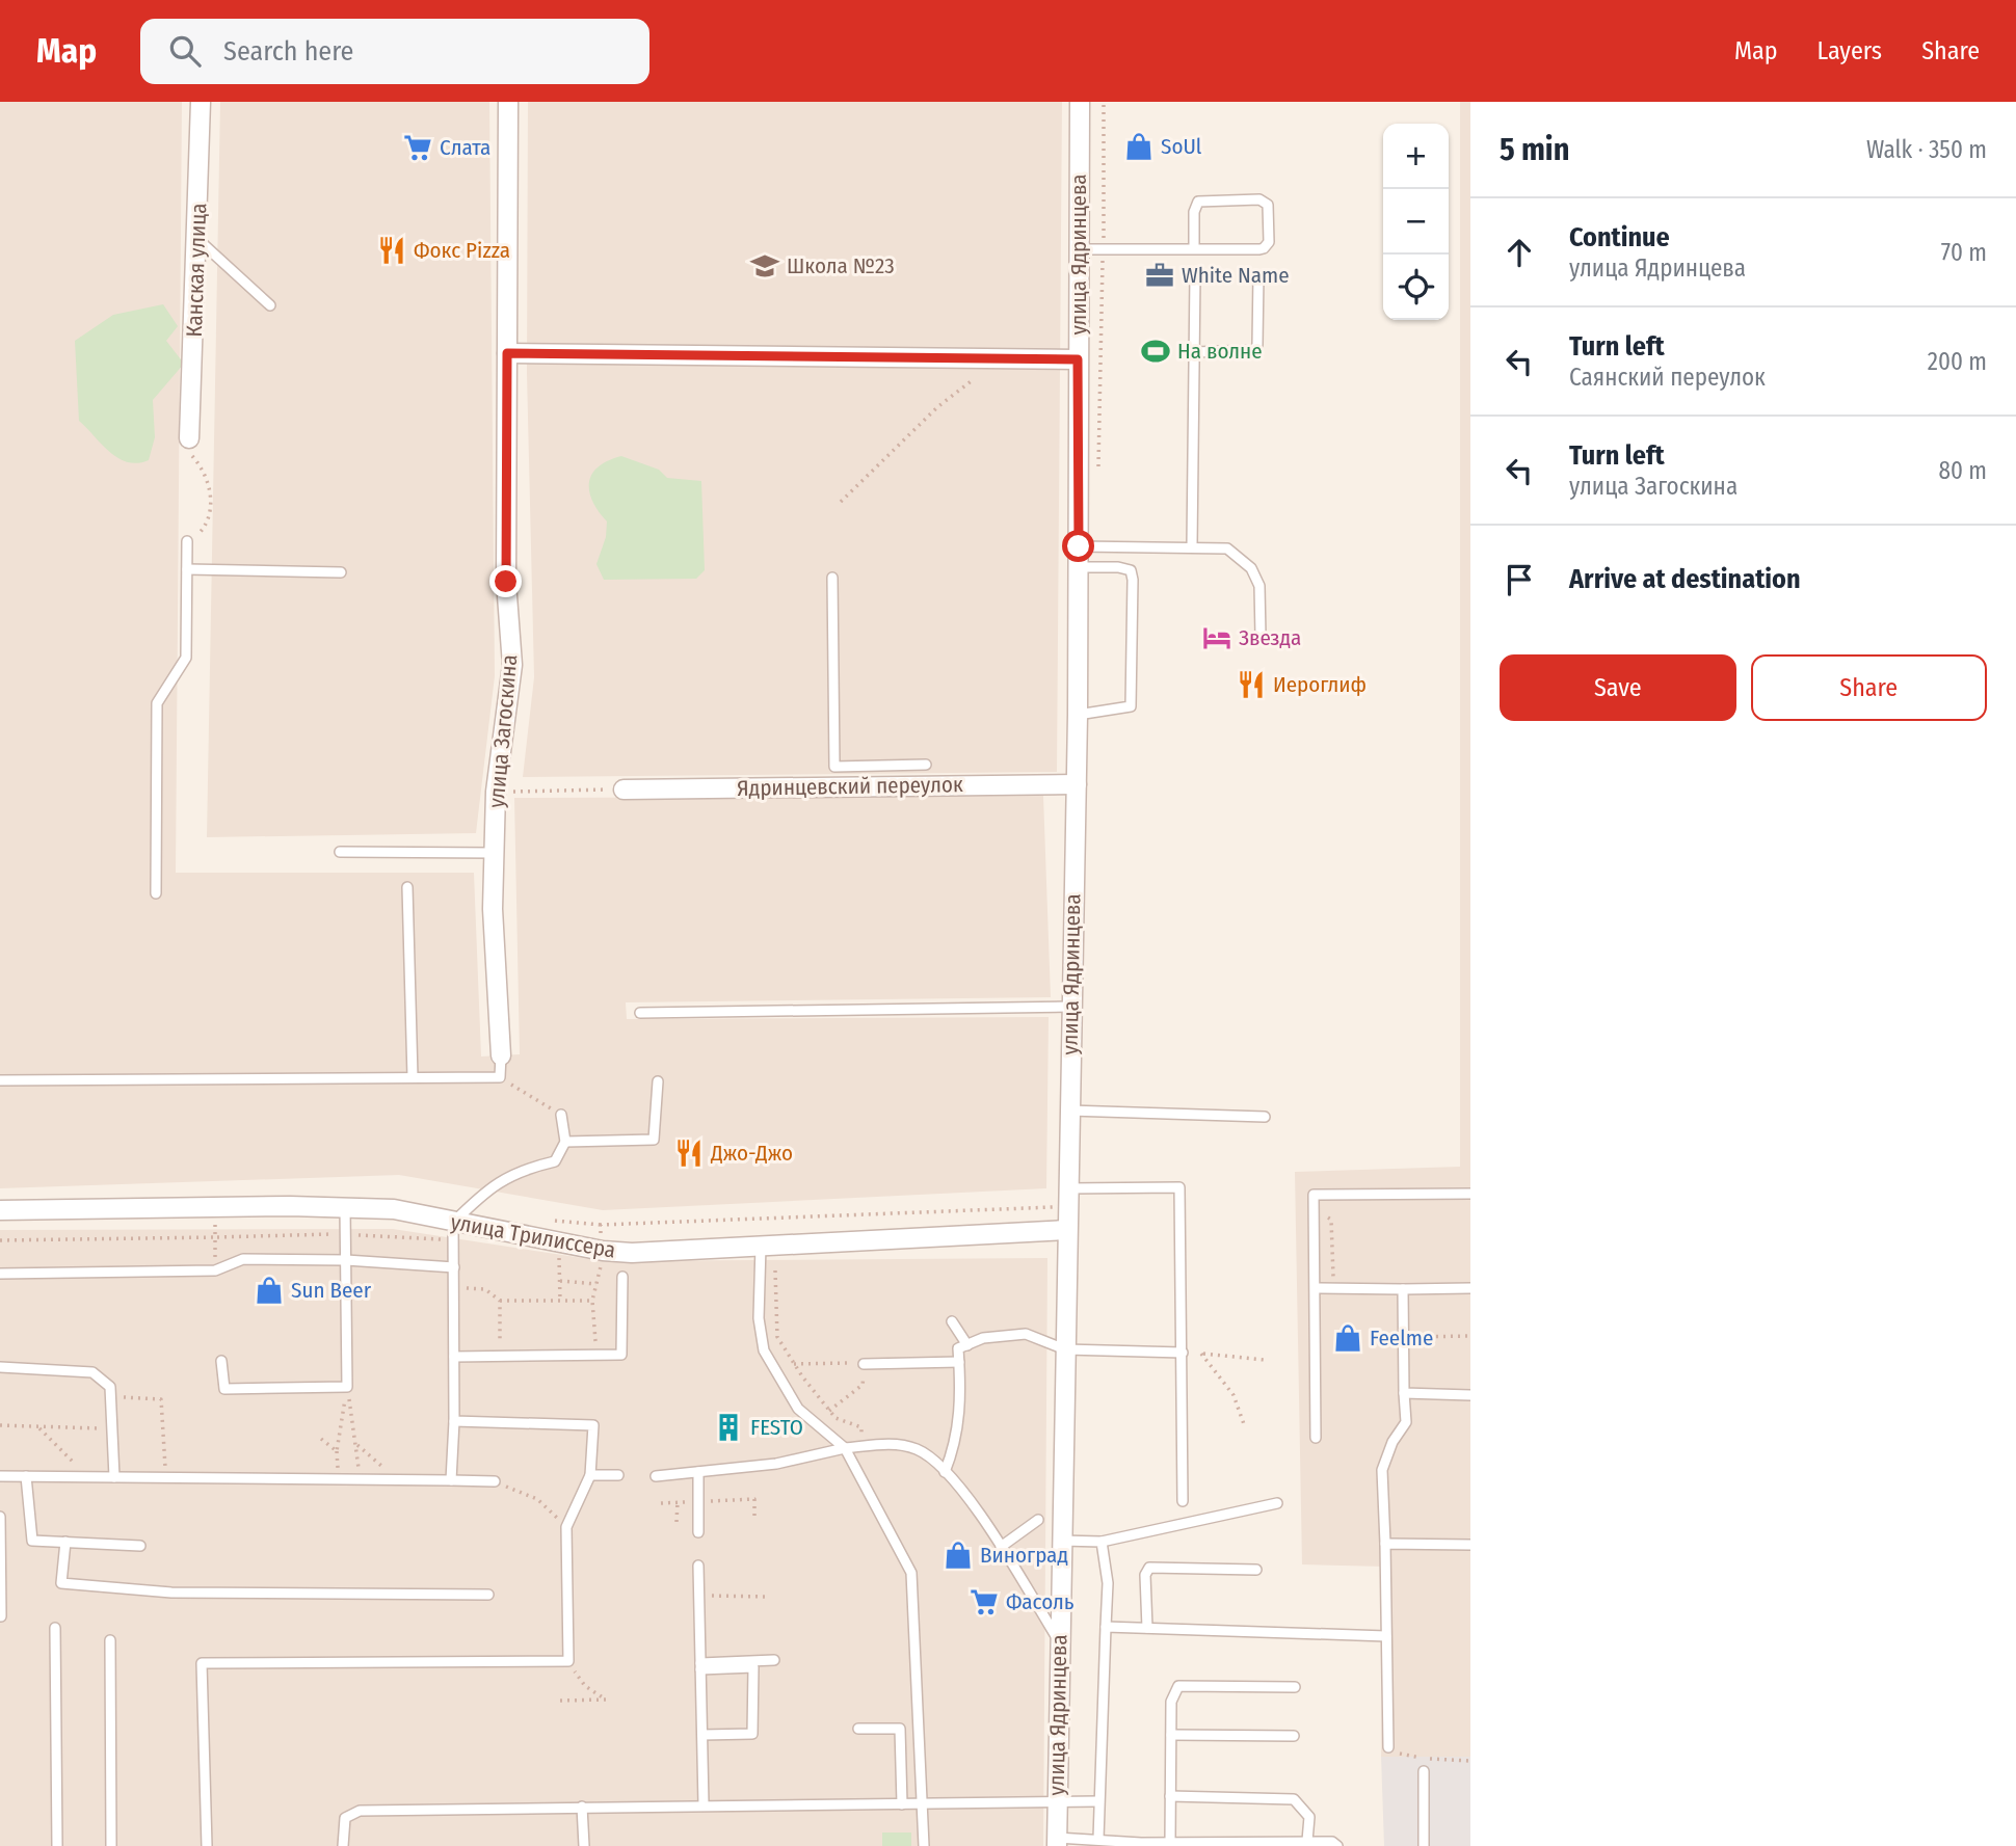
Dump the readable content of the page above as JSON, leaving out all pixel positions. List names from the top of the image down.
{
  "streets": {
    "street": [
      "улица Ядринцева",
      "Канская улица",
      "улица Загоскина",
      "Ядринцевский переулок",
      "улица Трилиссера"
    ]
  },
  "crossings": [
    ["улица Ядринцева", "Ядринцевский переулок"],
    ["улица Ядринцева", "улица Трилиссера"]
  ],
  "places": {
    "shop": [
      "SoUl",
      "Sun Beer",
      "Feelme",
      "Виноград"
    ],
    "supermarket": ["Слата", "Фасоль"],
    "restaurant": ["Фокс Pizza", "Иероглиф", "Джо-Джо"],
    "school or university": ["Школа №23"],
    "office": ["White Name"],
    "sports": ["На волне"],
    "hotel": ["Звезда"],
    "building": ["FESTO"]
  },
  "page": {
    "header": "Map",
    "search": "Search here",
    "nav": ["Map", "Layers", "Share"],
    "heading": ["5 min", "Walk · 350 m"],
    "map_buttons": ["+", "−"],
    "list": [
      ["Continue", "улица Ядринцева", "70 m"],
      ["Turn left", "Саянский переулок", "200 m"],
      ["Turn left", "улица Загоскина", "80 m"],
      "Arrive at destination"
    ],
    "buttons": ["Save", "Share"]
  }
}
